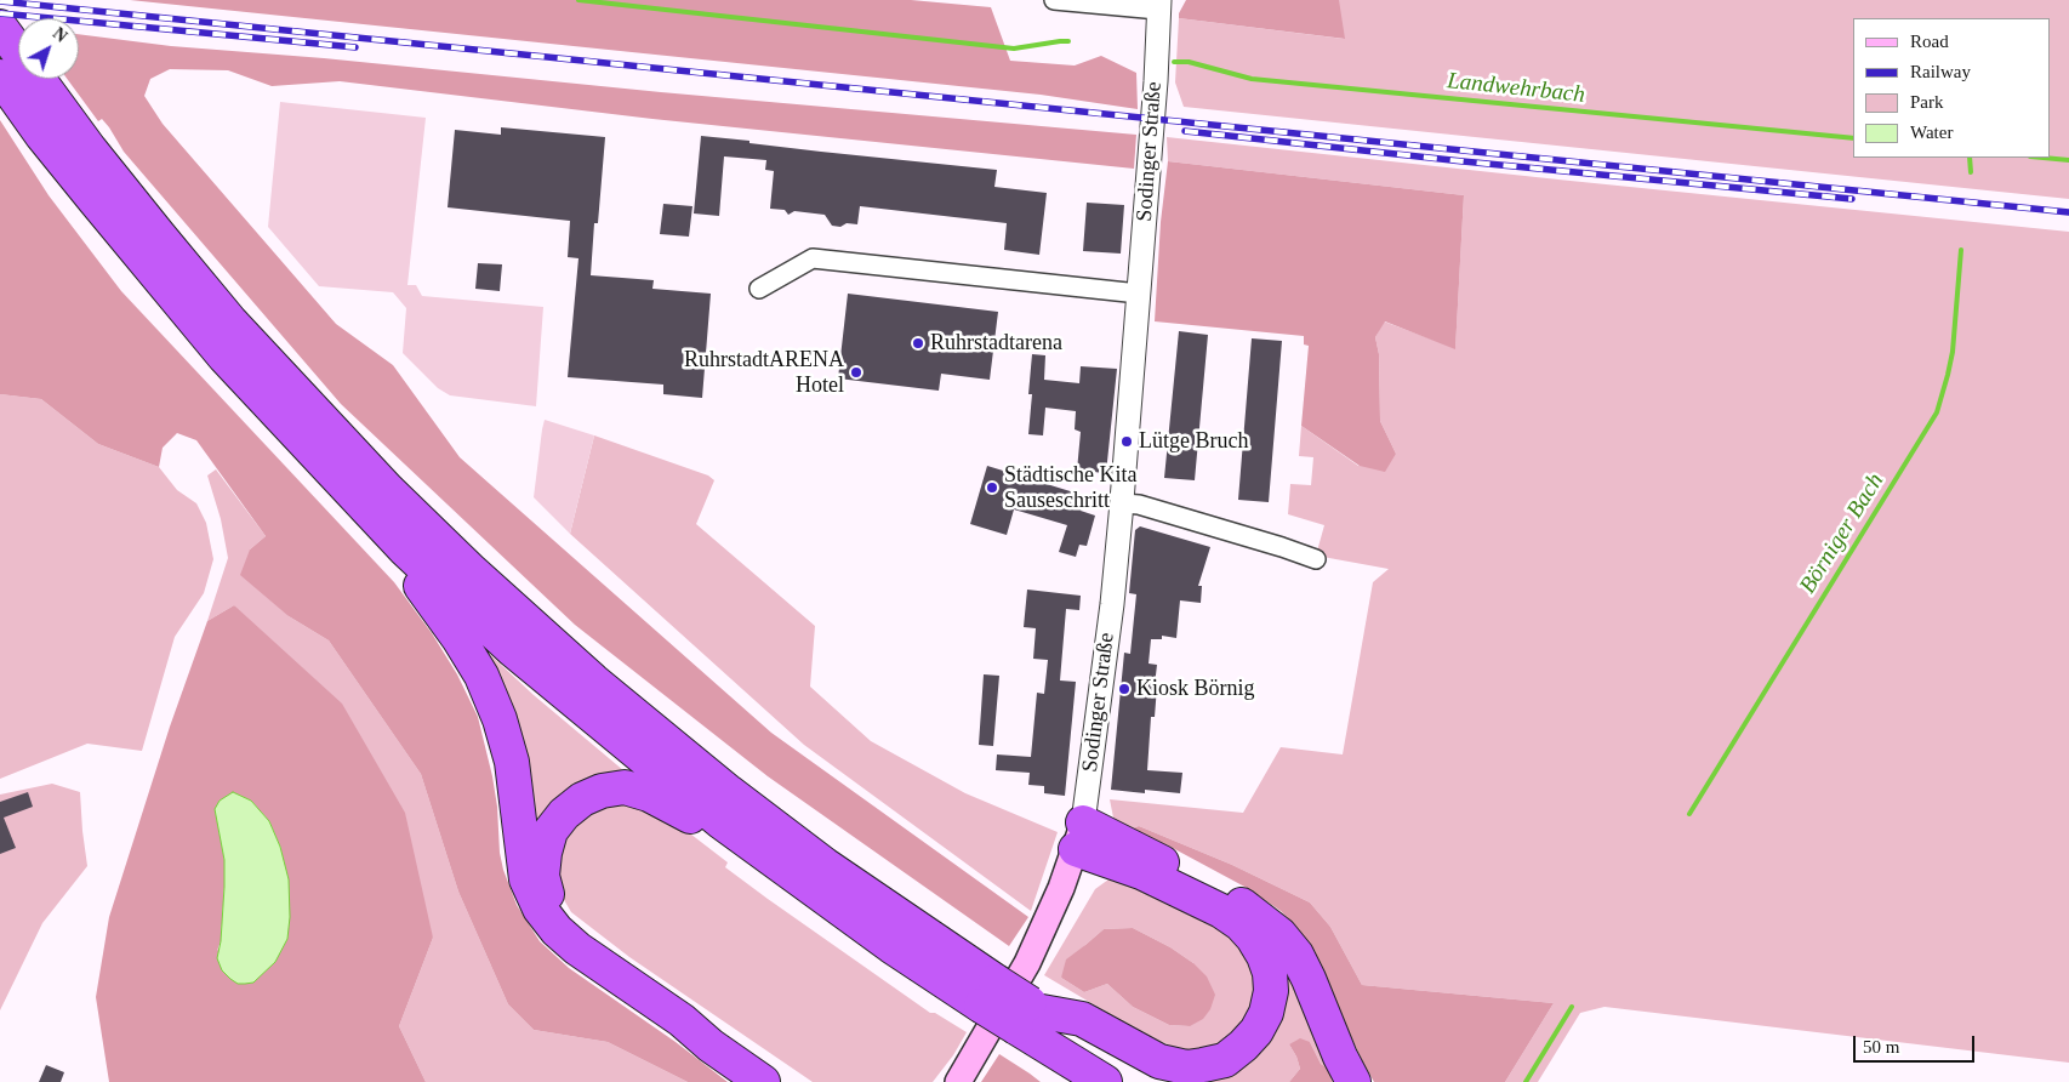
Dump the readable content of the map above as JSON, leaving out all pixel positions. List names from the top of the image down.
{
  "streets": {
    "main road": ["Sodinger Straße"]
  },
  "water": ["Landwehrbach", "Börniger Bach"],
  "places": [
    "Ruhrstadtarena",
    "RuhrstadtARENA Hotel",
    "Lütge Bruch",
    "Städtische Kita Sauseschritt",
    "Kiosk Börnig"
  ],
  "legend": [
    "Road",
    "Railway",
    "Park",
    "Water"
  ],
  "scale_bar": "50 m",
  "north": "top right"
}
